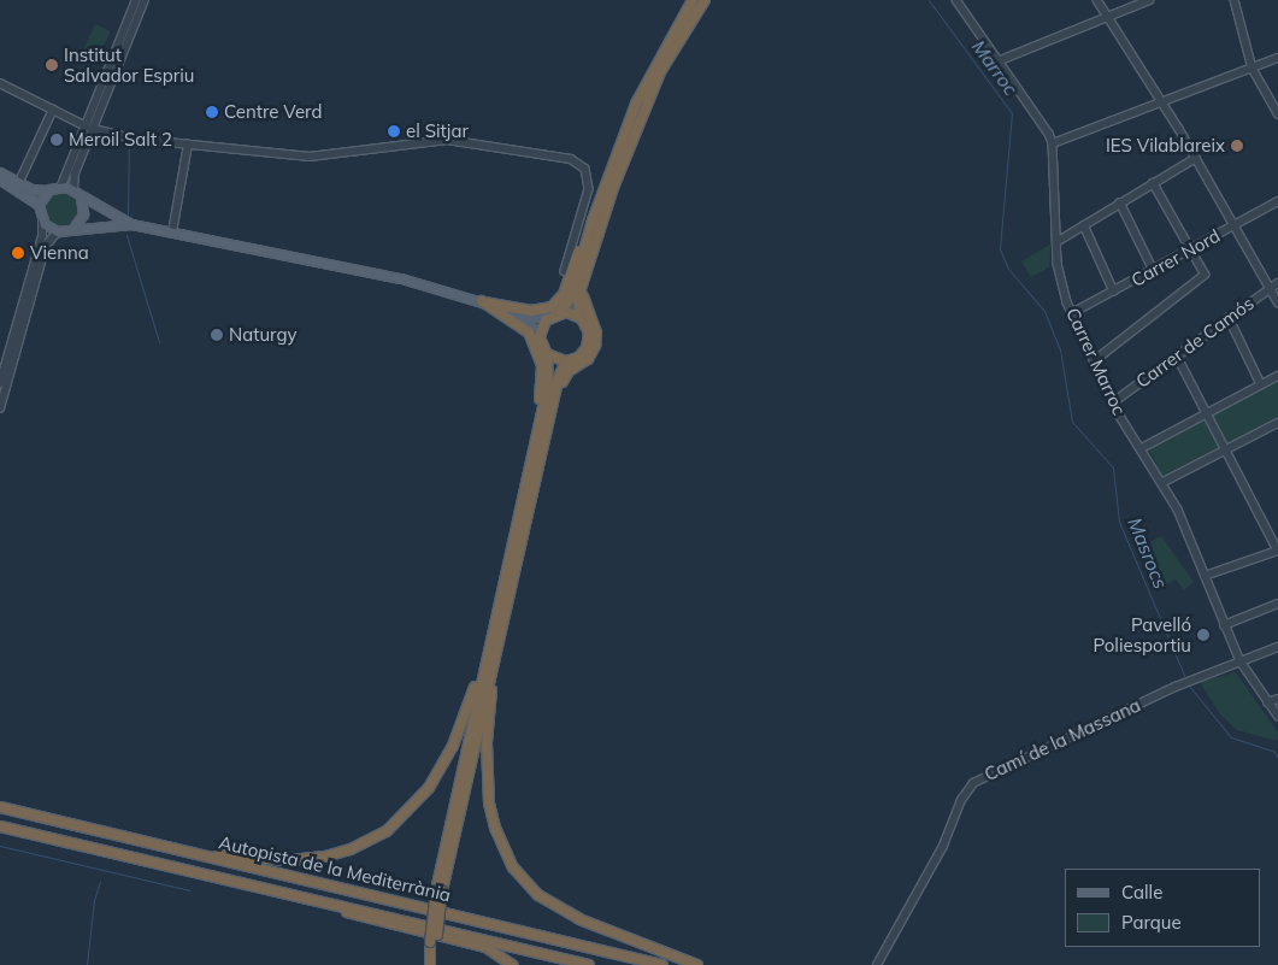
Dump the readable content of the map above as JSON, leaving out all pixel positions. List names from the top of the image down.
{
  "streets": {
    "highway": ["Autopista de la Mediterrània"],
    "street": [
      "Carrer Nord",
      "Carrer de Camós",
      "Carrer Marroc",
      "Camí de la Massana"
    ]
  },
  "crossings": [
    ["Carrer Nord", "Carrer Marroc"],
    ["Carrer de Camós", "Carrer Marroc"],
    ["Carrer Marroc", "Camí de la Massana"]
  ],
  "water": ["Marroc", "Masrocs"],
  "places": [
    "Institut Salvador Espriu",
    "Centre Verd",
    "el Sitjar",
    "Meroil Salt 2",
    "IES Vilablareix",
    "Vienna",
    "Naturgy",
    "Pavelló Poliesportiu"
  ],
  "legend": ["Calle", "Parque"]
}
